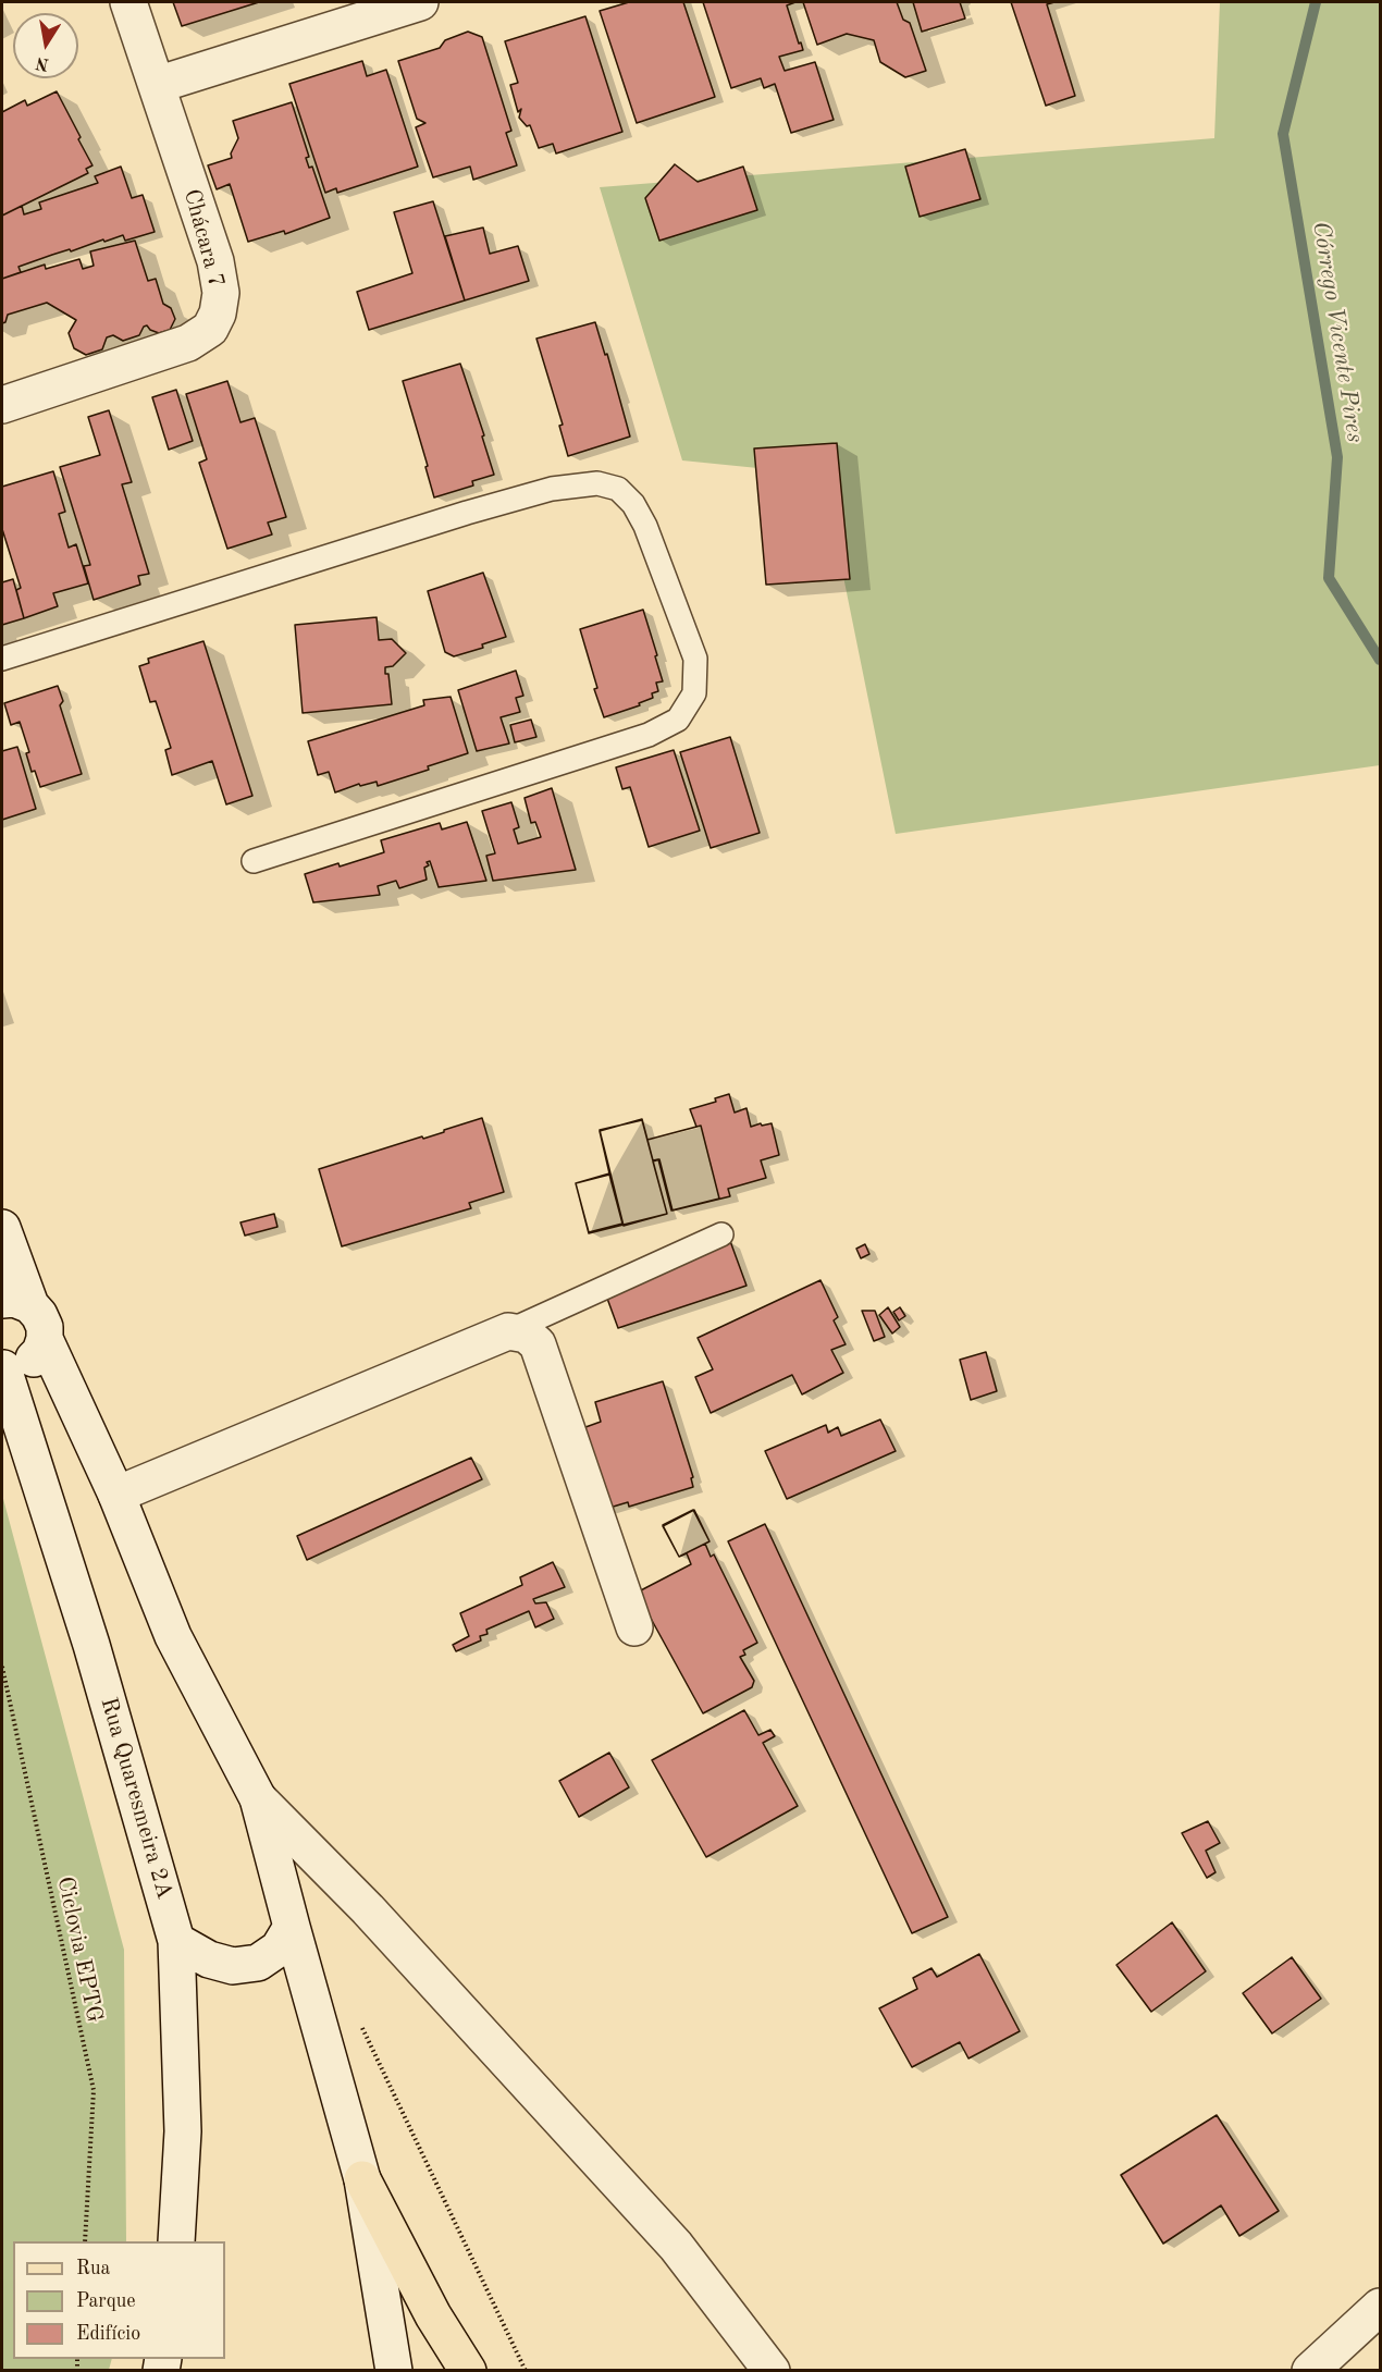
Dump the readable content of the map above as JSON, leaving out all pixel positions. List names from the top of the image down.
{
  "streets": {
    "street": ["Chácara 7", "Rua Quaresmeira 2A"],
    "path": ["Ciclovia EPTG"]
  },
  "water": ["Córrego Vicente Pires"],
  "legend": ["Rua", "Parque", "Edifício"],
  "north": "bottom"
}
